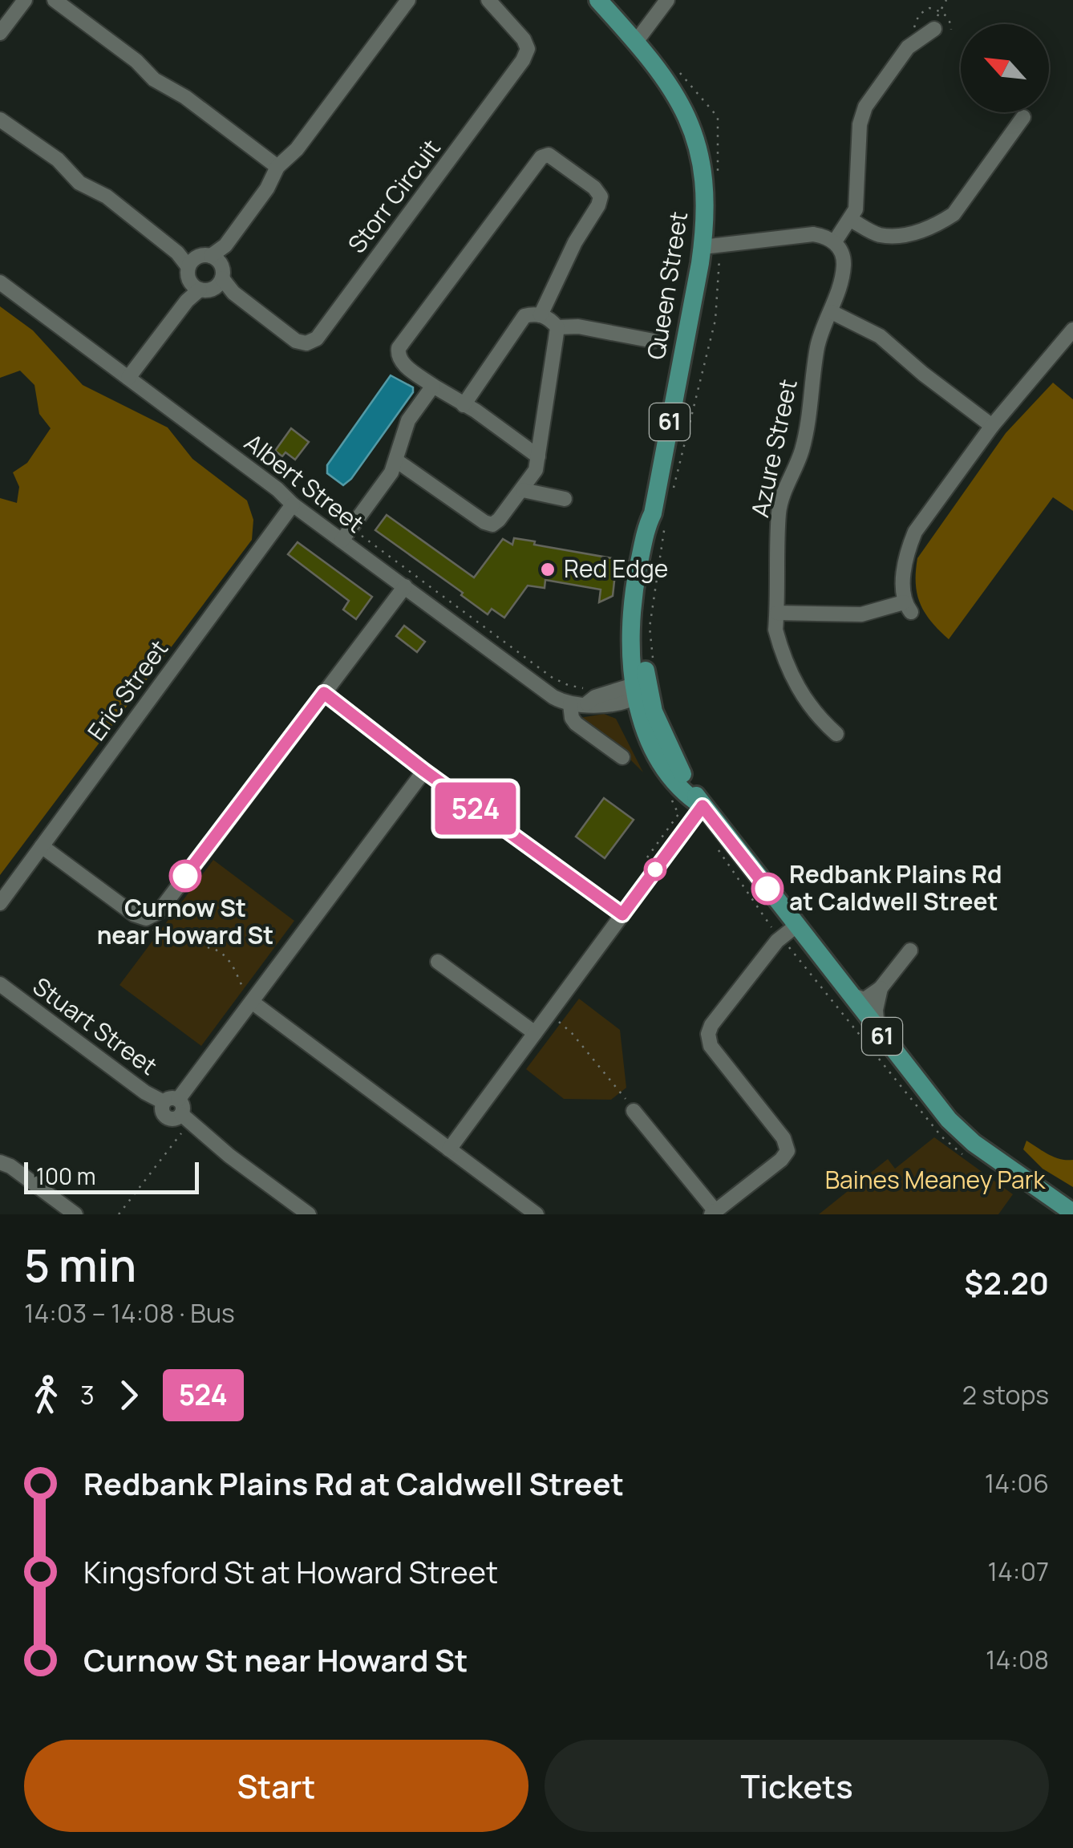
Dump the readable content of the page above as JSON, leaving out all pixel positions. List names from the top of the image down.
{
  "streets": {
    "main road": ["Queen Street", "61"],
    "street": [
      "Storr Circuit",
      "Azure Street",
      "Albert Street",
      "Eric Street",
      "Stuart Street"
    ]
  },
  "crossings": [
    ["Queen Street", "61"],
    ["Albert Street", "Eric Street"]
  ],
  "parks": ["Baines Meaney Park"],
  "places": ["Red Edge", "Curnow St near Howard St", "Redbank Plains Rd at Caldwell Street"],
  "lines": ["bus line 524"],
  "scale_bar": "100 m",
  "north": "top left",
  "page": {
    "on_map": "524",
    "scale": "100 m",
    "heading": ["5 min", "14:03 – 14:08 · Bus", "$2.20"],
    "legs": ["3", "524", "2 stops"],
    "list": [
      {
        "name": "Redbank Plains Rd at Caldwell Street",
        "value": "14:06"
      },
      {
        "name": "Kingsford St at Howard Street",
        "value": "14:07"
      },
      {
        "name": "Curnow St near Howard St",
        "value": "14:08"
      }
    ],
    "buttons": ["Start", "Tickets"]
  }
}
